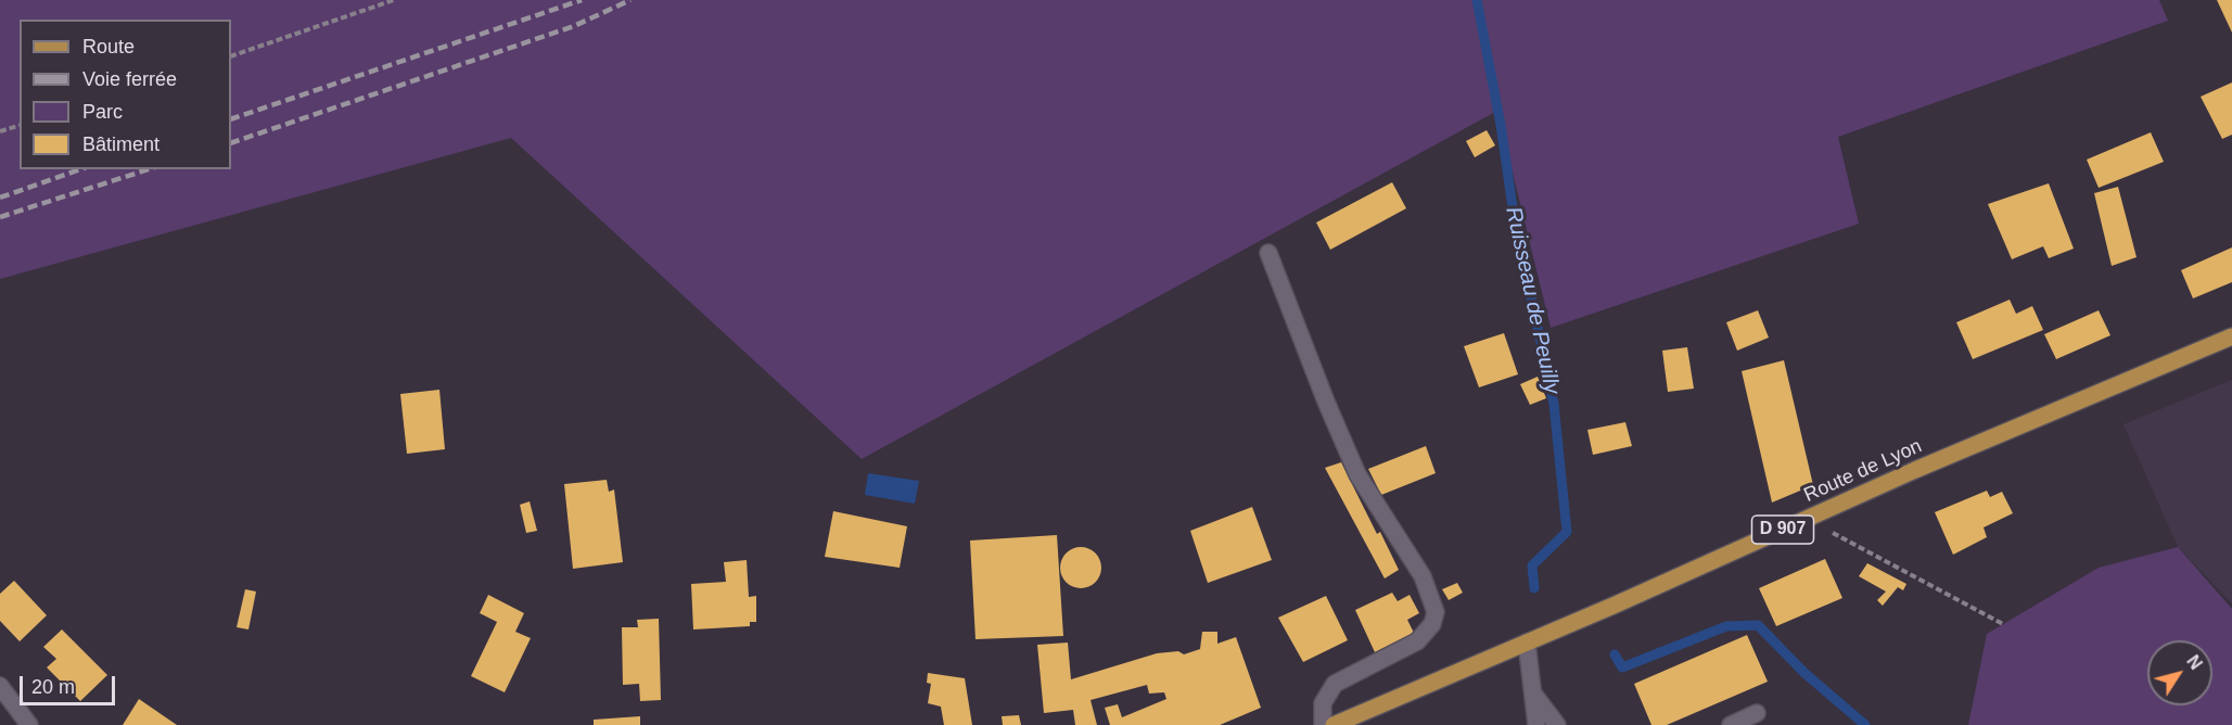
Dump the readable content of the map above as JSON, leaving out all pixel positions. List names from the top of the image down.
{
  "streets": {
    "main road": ["Route de Lyon", "D 907"]
  },
  "water": ["Ruisseau de Peuilly"],
  "legend": [
    "Route",
    "Voie ferrée",
    "Parc",
    "Bâtiment"
  ],
  "scale_bar": "20 m",
  "north": "top right"
}
